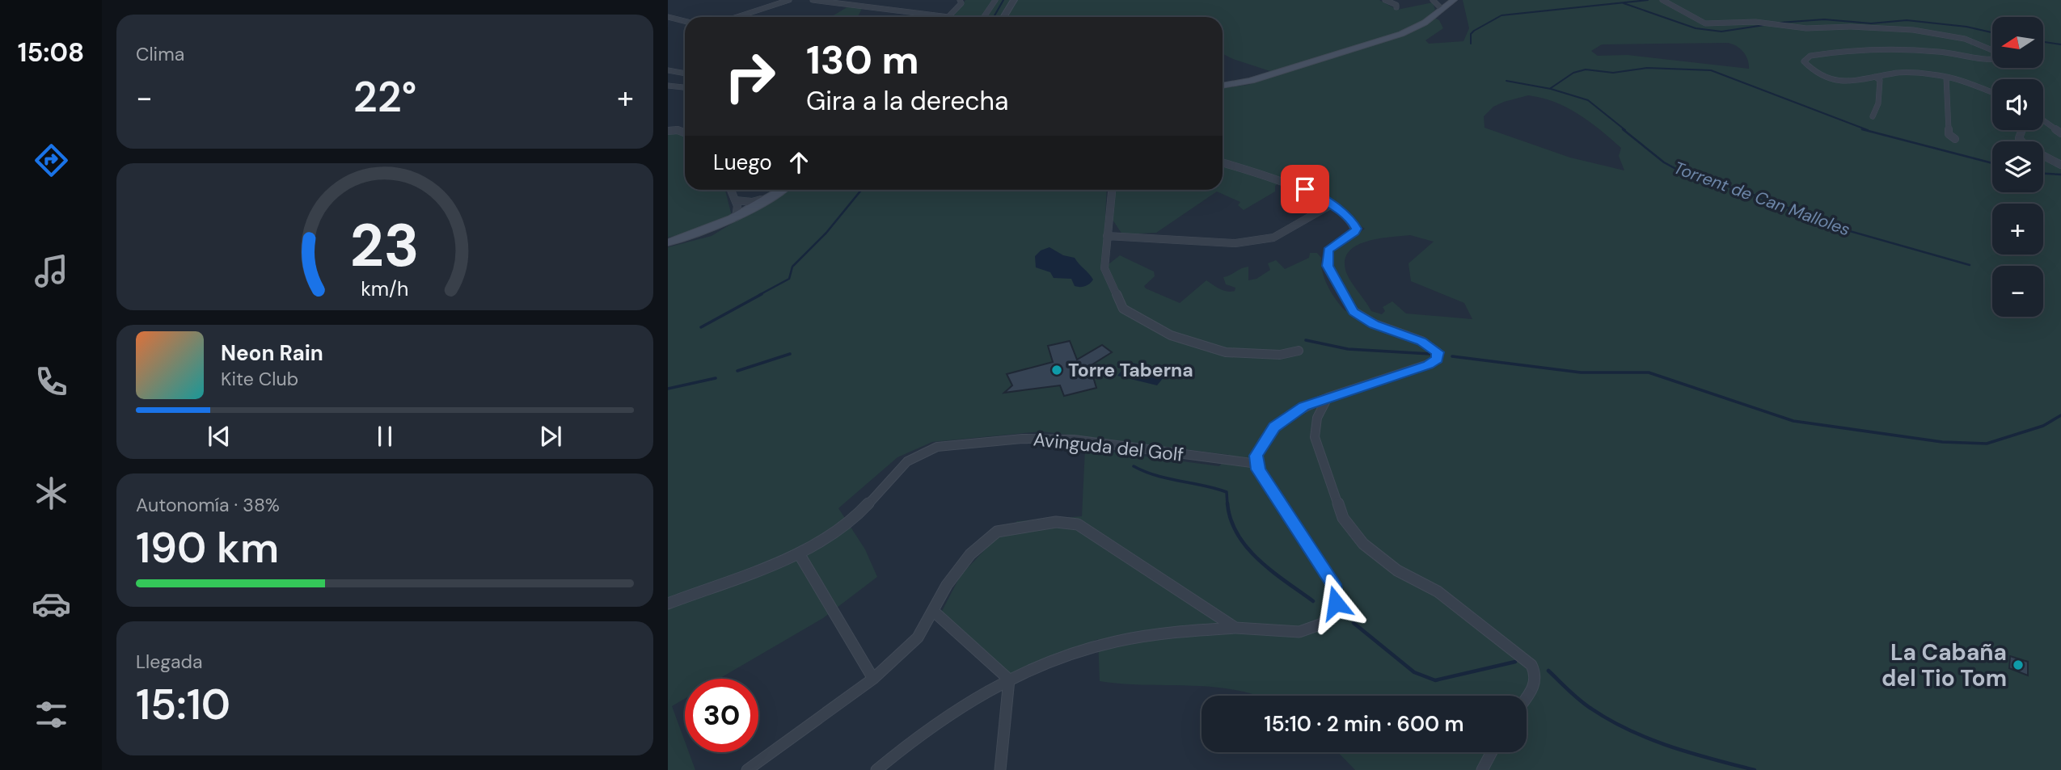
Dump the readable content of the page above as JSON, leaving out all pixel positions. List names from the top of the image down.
{
  "streets": {
    "street": ["Avinguda del Golf"]
  },
  "water": ["Torrent de Can Malloles"],
  "places": ["Torre Taberna", "La Cabaña del Tio Tom"],
  "north": "left",
  "page": {
    "tabs": "15:08",
    "tile": [
      "Clima",
      ["Autonomía · 38%", "190 km"],
      ["Llegada", "15:10"]
    ],
    "map_buttons": ["+", "−"],
    "turn": ["130 m", "Gira a la derecha"],
    "heat": ["−", "22°", "+"],
    "then": "Luego",
    "song": ["Neon Rain", "Kite Club"],
    "limit": "30",
    "trip": "15:10 · 2 min · 600 m",
    "gauge": ["23", "km/h"]
  }
}
